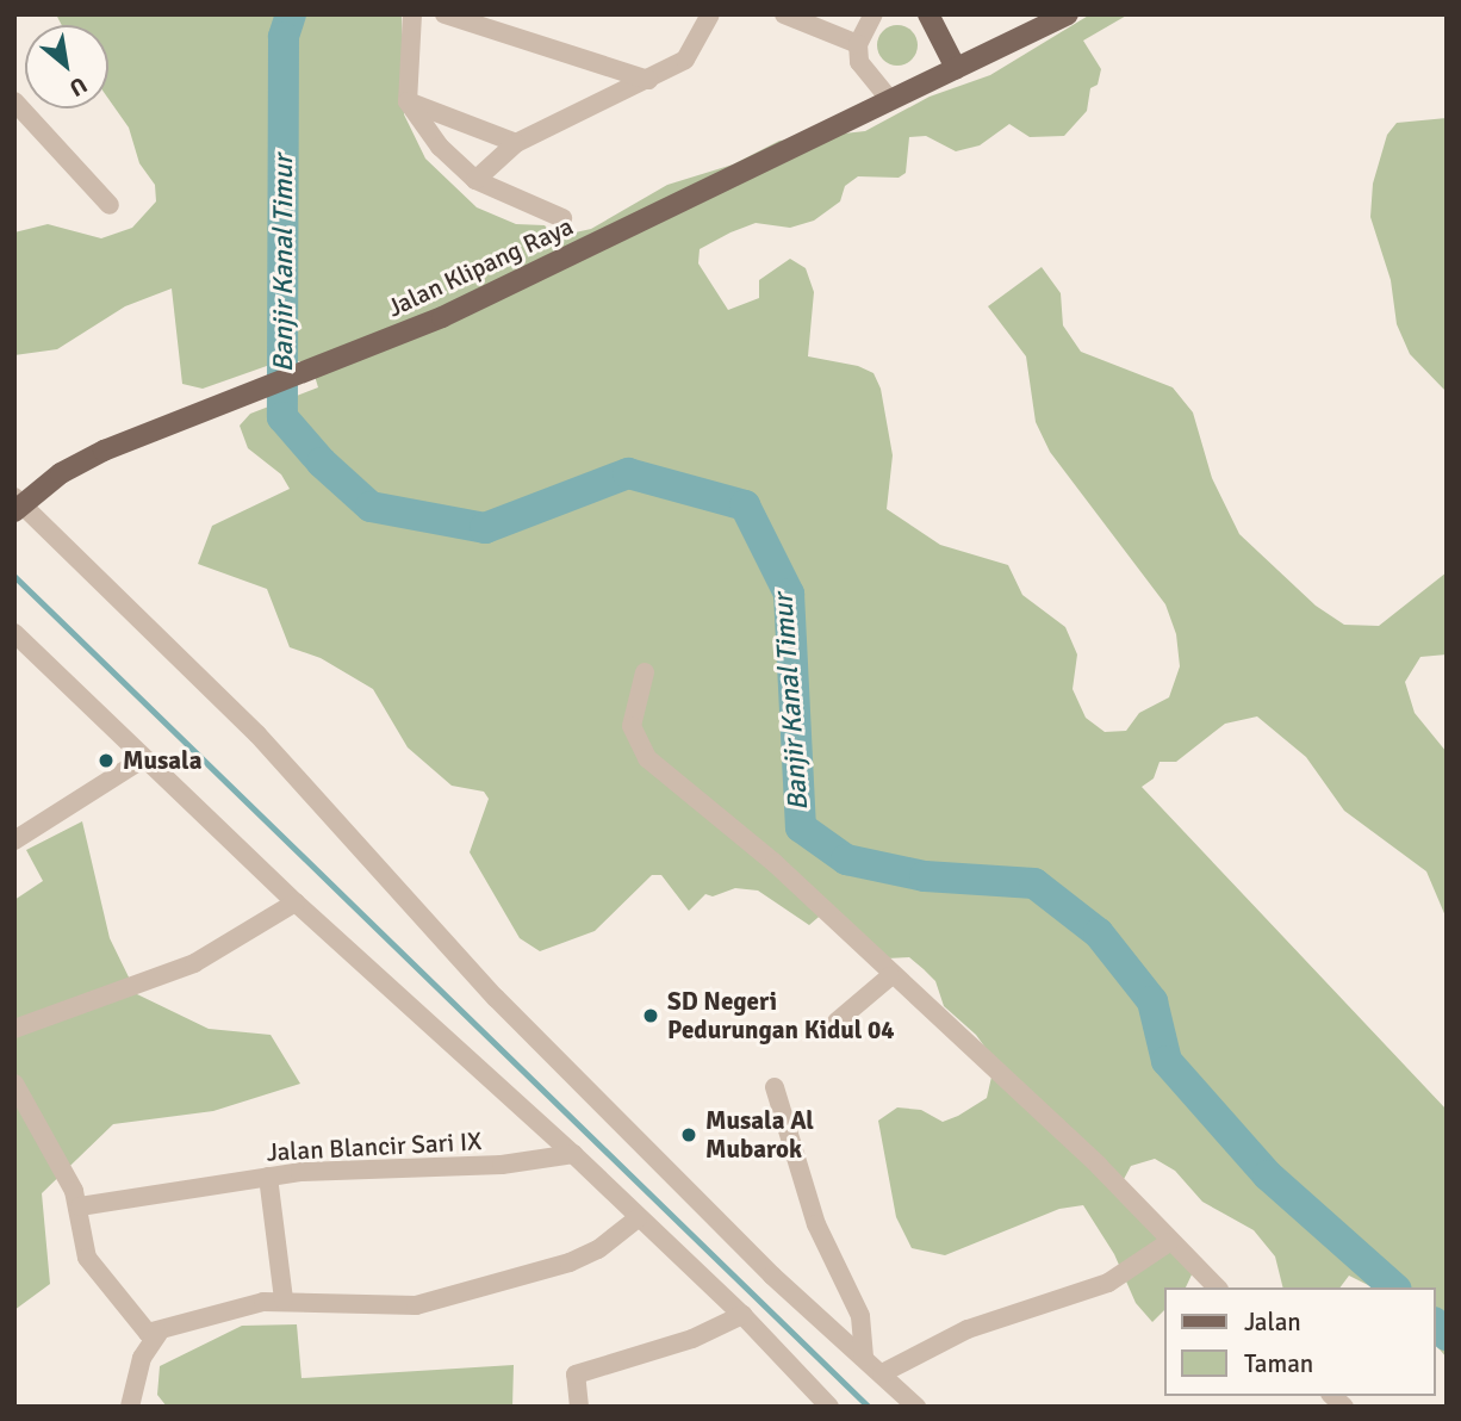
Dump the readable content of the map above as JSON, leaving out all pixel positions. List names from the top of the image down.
{
  "streets": {
    "main road": ["Jalan Klipang Raya"],
    "street": ["Jalan Blancir Sari IX"]
  },
  "water": ["Banjir Kanal Timur"],
  "places": ["Musala", "SD Negeri Pedurungan Kidul 04", "Musala Al Mubarok"],
  "legend": ["Jalan", "Taman"],
  "north": "bottom right"
}
